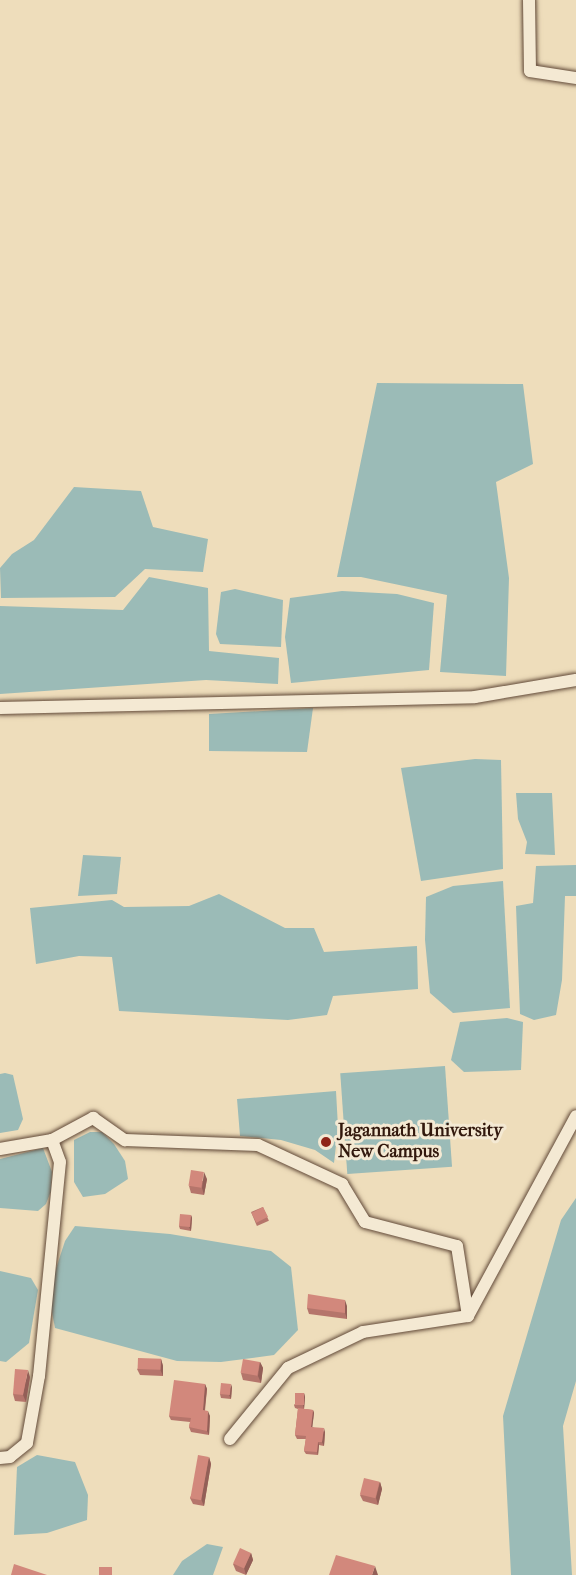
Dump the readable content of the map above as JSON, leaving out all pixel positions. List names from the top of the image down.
{
  "places": ["Jagannath University New Campus"]
}
